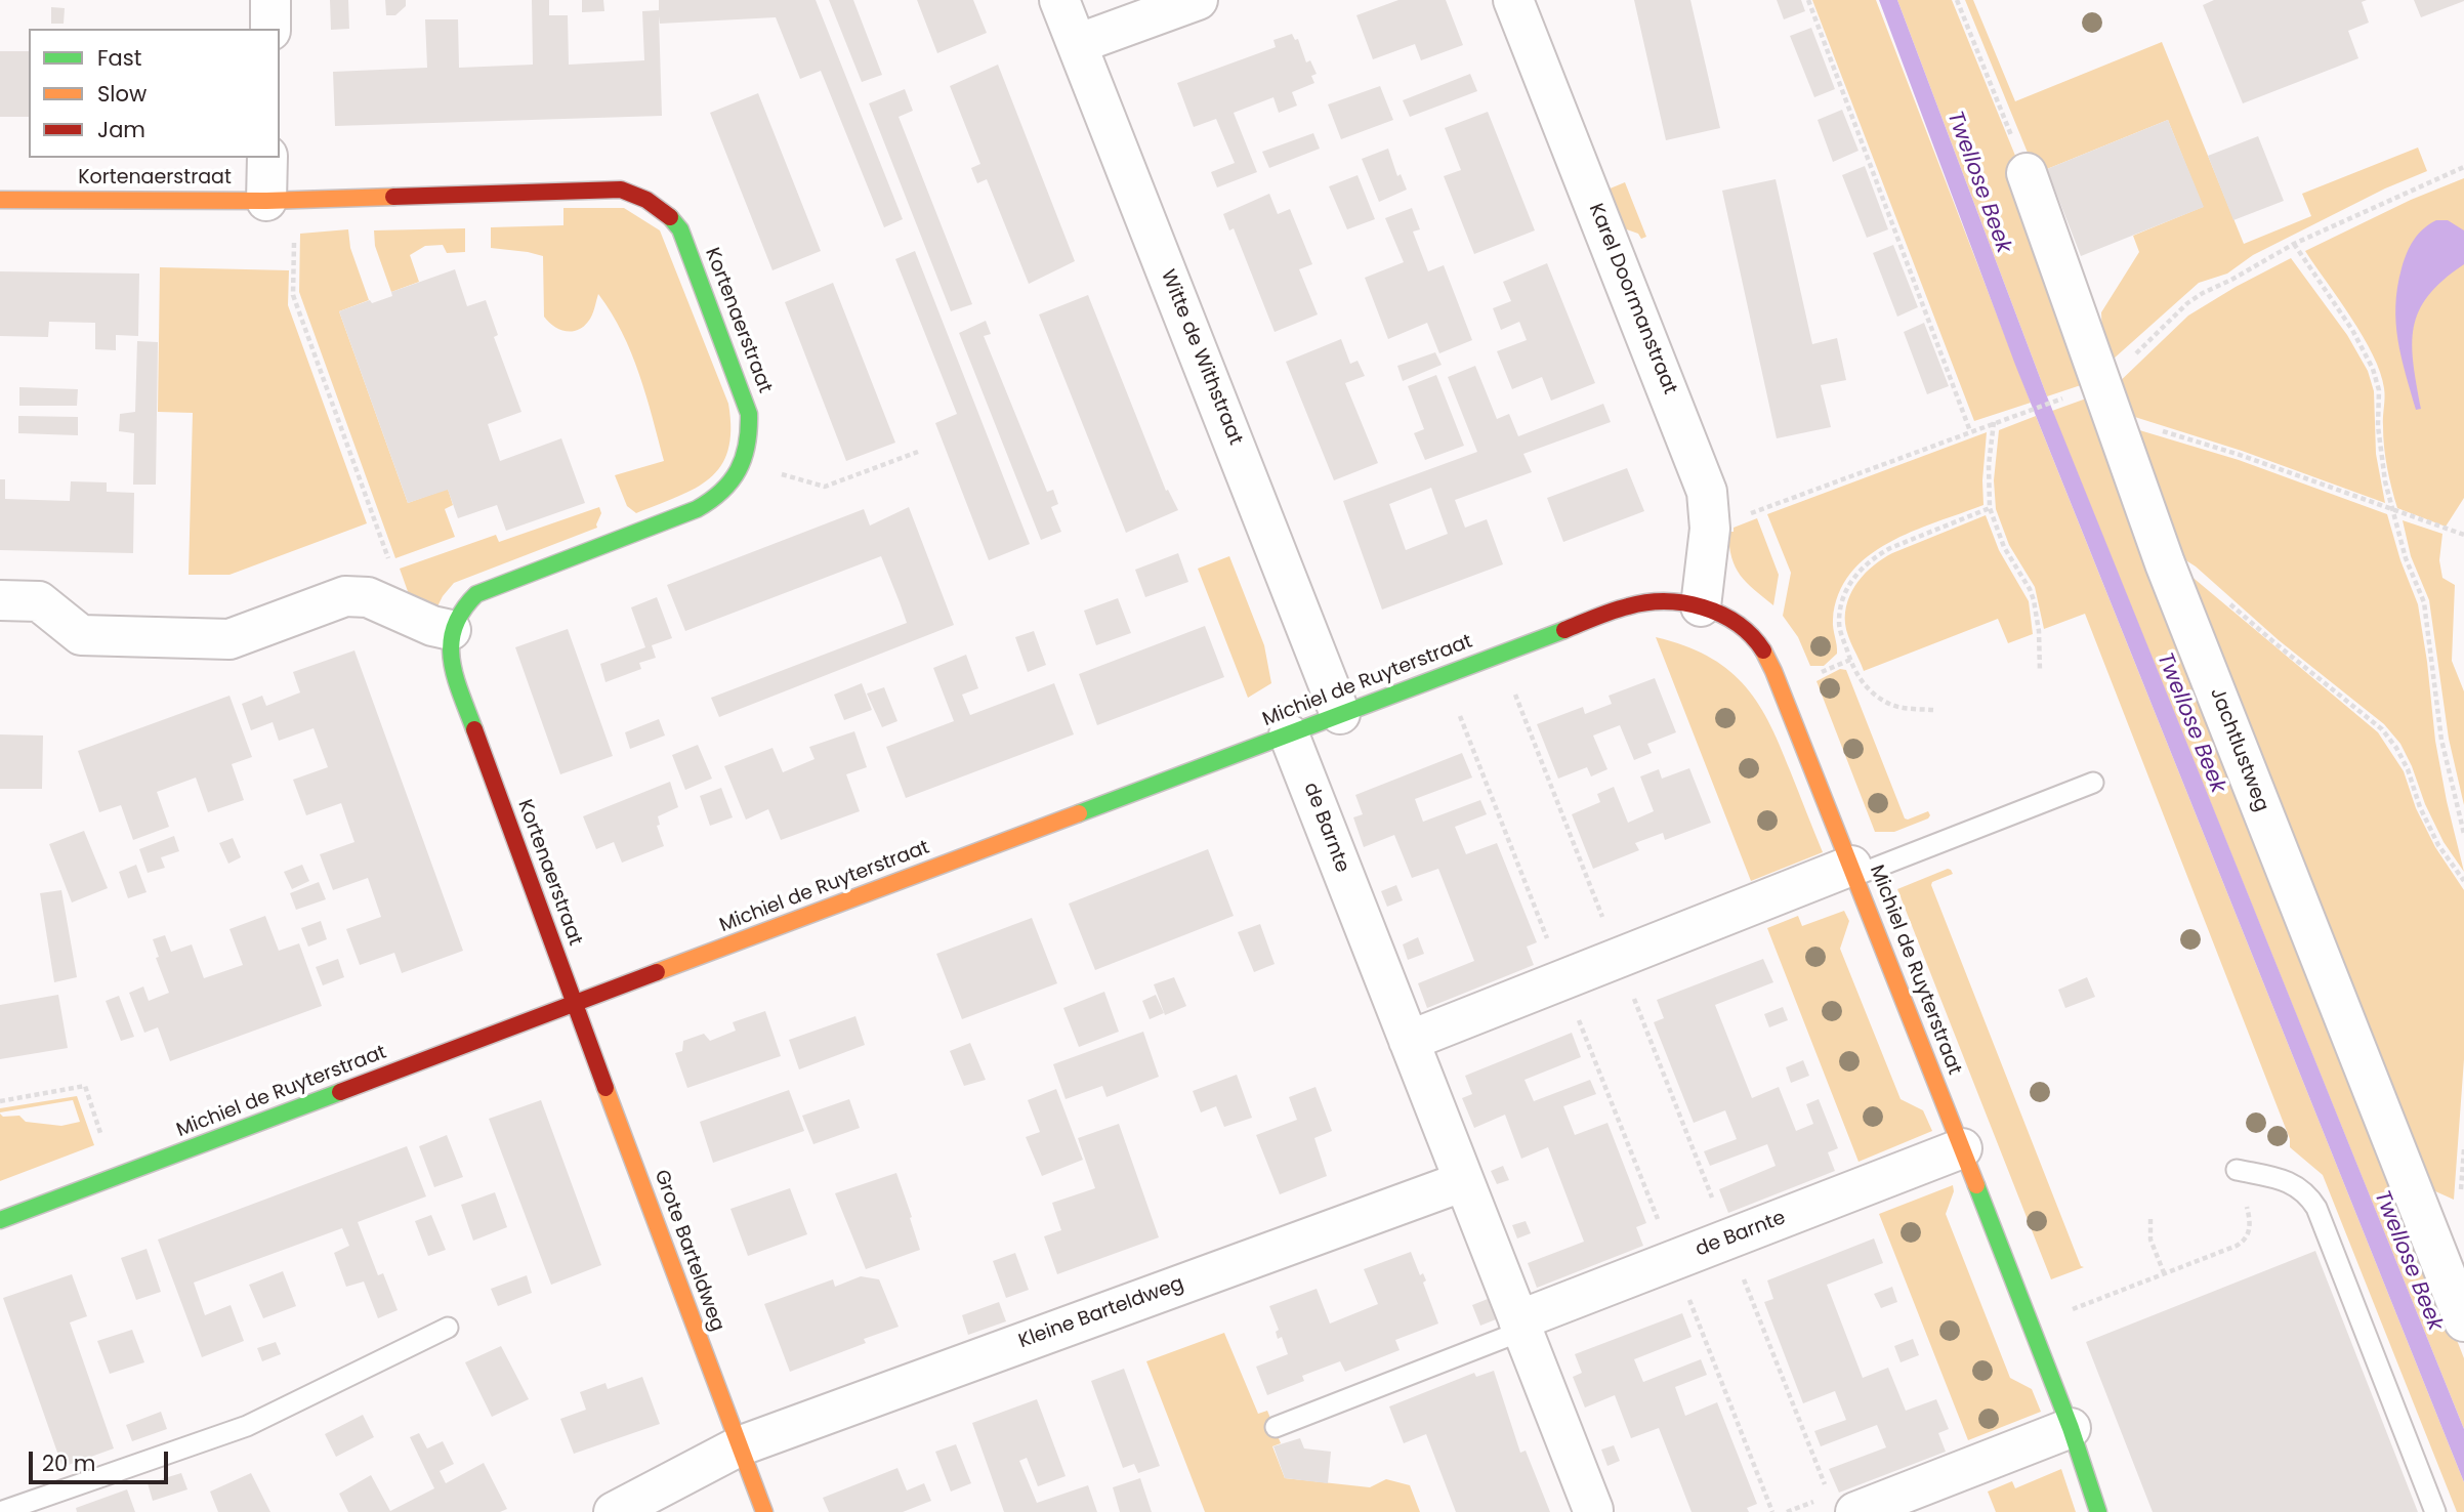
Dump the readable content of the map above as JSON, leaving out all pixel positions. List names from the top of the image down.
{
  "streets": {
    "street": [
      "Kortenaerstraat",
      "Karel Doormanstraat",
      "Witte de Withstraat",
      "Michiel de Ruyterstraat",
      "Jachtlustweg",
      "de Barnte",
      "Grote Barteldweg",
      "Kleine Barteldweg"
    ]
  },
  "crossings": [
    ["Kortenaerstraat", "Michiel de Ruyterstraat"],
    ["Kortenaerstraat", "Grote Barteldweg"],
    ["Karel Doormanstraat", "Michiel de Ruyterstraat"],
    ["Witte de Withstraat", "Michiel de Ruyterstraat"],
    ["Michiel de Ruyterstraat", "de Barnte"],
    ["Michiel de Ruyterstraat", "Grote Barteldweg"],
    ["de Barnte", "Kleine Barteldweg"],
    ["Grote Barteldweg", "Kleine Barteldweg"]
  ],
  "water": ["Twellose Beek"],
  "legend": ["Fast", "Slow", "Jam"],
  "scale_bar": "20 m"
}
